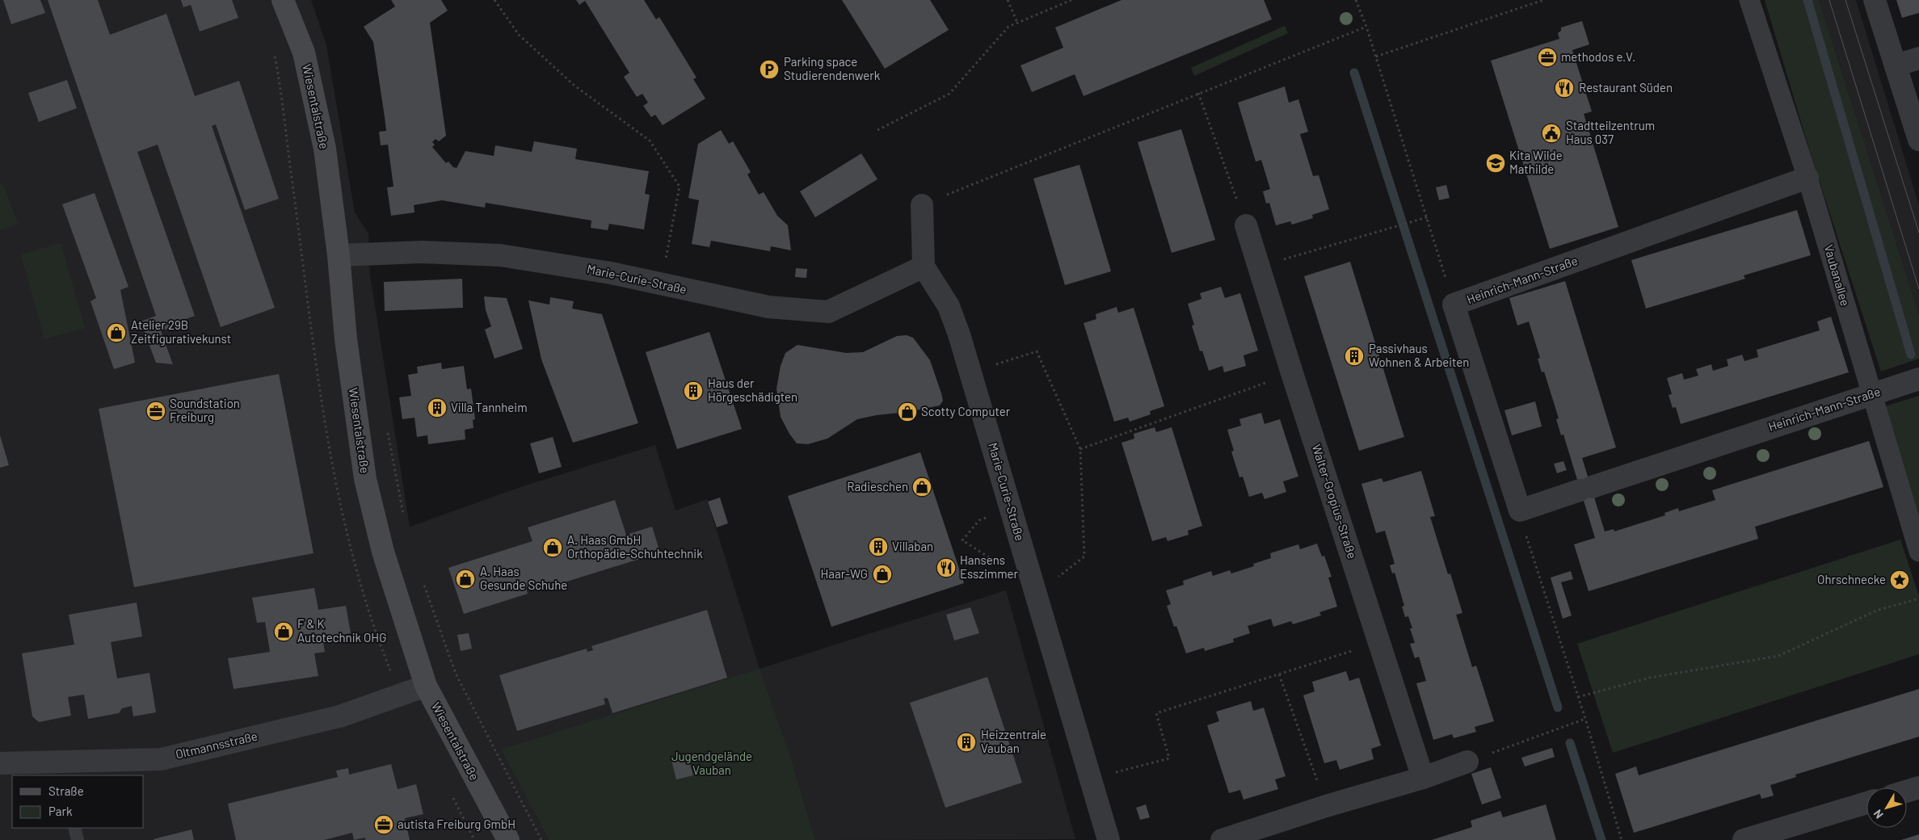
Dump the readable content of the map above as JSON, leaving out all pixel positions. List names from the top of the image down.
{
  "streets": {
    "main road": ["Wiesentalstraße"],
    "street": [
      "Vaubanallee",
      "Marie-Curie-Straße",
      "Heinrich-Mann-Straße",
      "Walter-Gropius-Straße",
      "Oltmannsstraße"
    ]
  },
  "crossings": [
    ["Wiesentalstraße", "Marie-Curie-Straße"],
    ["Wiesentalstraße", "Oltmannsstraße"],
    ["Vaubanallee", "Heinrich-Mann-Straße"]
  ],
  "parks": ["Jugendgelände Vauban"],
  "places": {
    "office": ["methodos e.V.", "Soundstation Freiburg", "autista Freiburg GmbH"],
    "parking": ["Parking space Studierendenwerk"],
    "restaurant": ["Restaurant Süden", "Hansens Esszimmer"],
    "public building": ["Stadtteilzentrum Haus 037"],
    "school or university": ["Kita Wilde Mathilde"],
    "shop": [
      "Atelier 29B Zeitfigurativekunst",
      "Scotty Computer",
      "Radieschen",
      "A. Haas GmbH Orthopädie-Schuhtechnik",
      "Haar-WG",
      "A. Haas Gesunde Schuhe",
      "F & K Autotechnik OHG"
    ],
    "building": [
      "Passivhaus Wohnen & Arbeiten",
      "Haus der Hörgeschädigten",
      "Villa Tannheim",
      "Villaban",
      "Heizzentrale Vauban"
    ],
    "place": ["Ohrschnecke"]
  },
  "legend": ["Straße", "Park"],
  "north": "bottom left"
}
